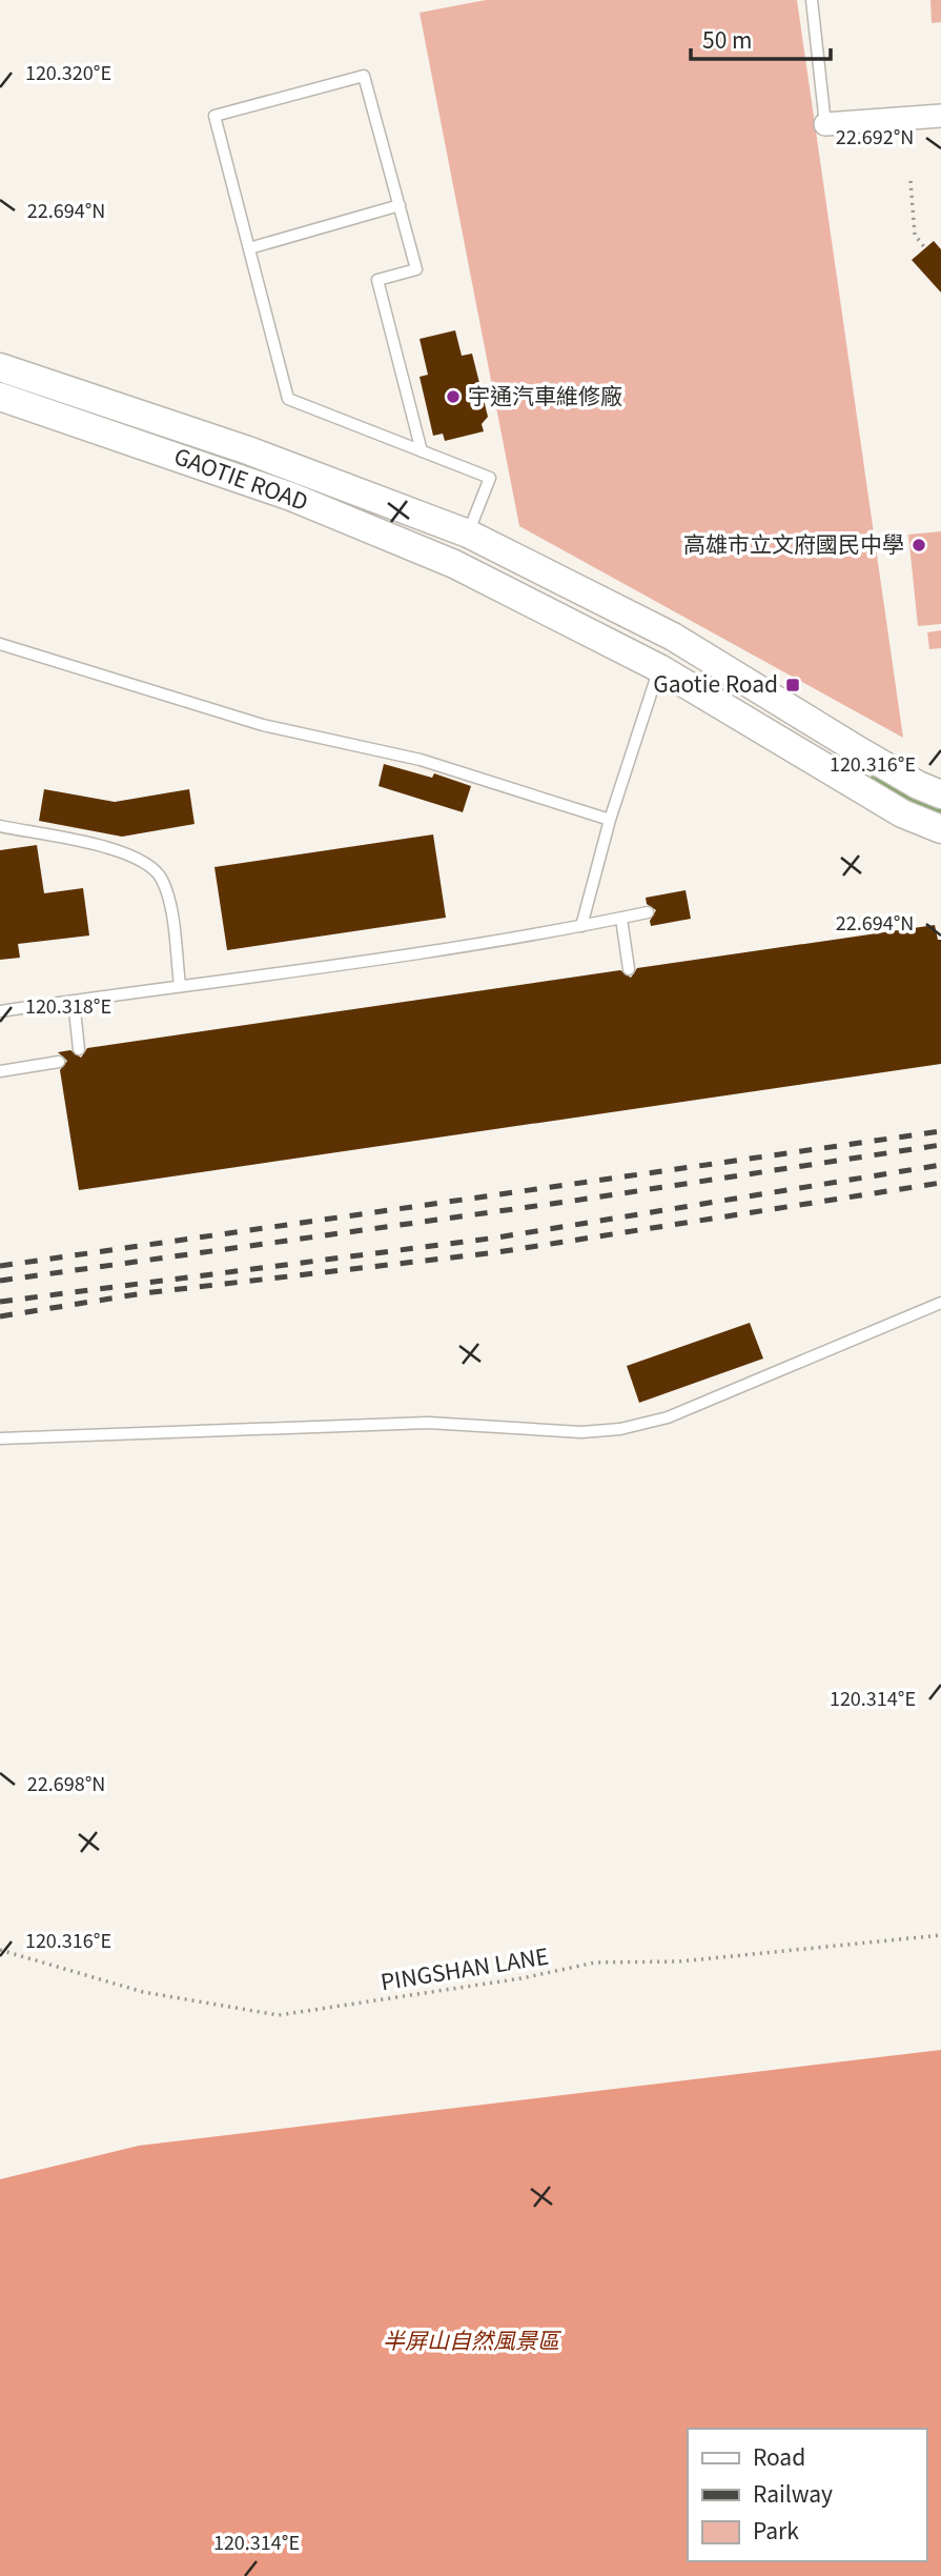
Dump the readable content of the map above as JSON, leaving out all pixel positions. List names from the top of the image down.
{
  "streets": {
    "street": ["GAOTIE ROAD"],
    "path": ["PINGSHAN LANE"]
  },
  "parks": ["半屏山自然風景區"],
  "places": {
    "other": ["宇通汽車維修廠", "高雄市立文府國民中學"],
    "transit": ["Gaotie Road"]
  },
  "legend": ["Road", "Railway", "Park"],
  "scale_bar": "50 m",
  "coordinates": [
    "120.320°E",
    "22.692°N",
    "22.694°N",
    "120.316°E",
    "120.318°E",
    "120.314°E",
    "22.698°N"
  ]
}
